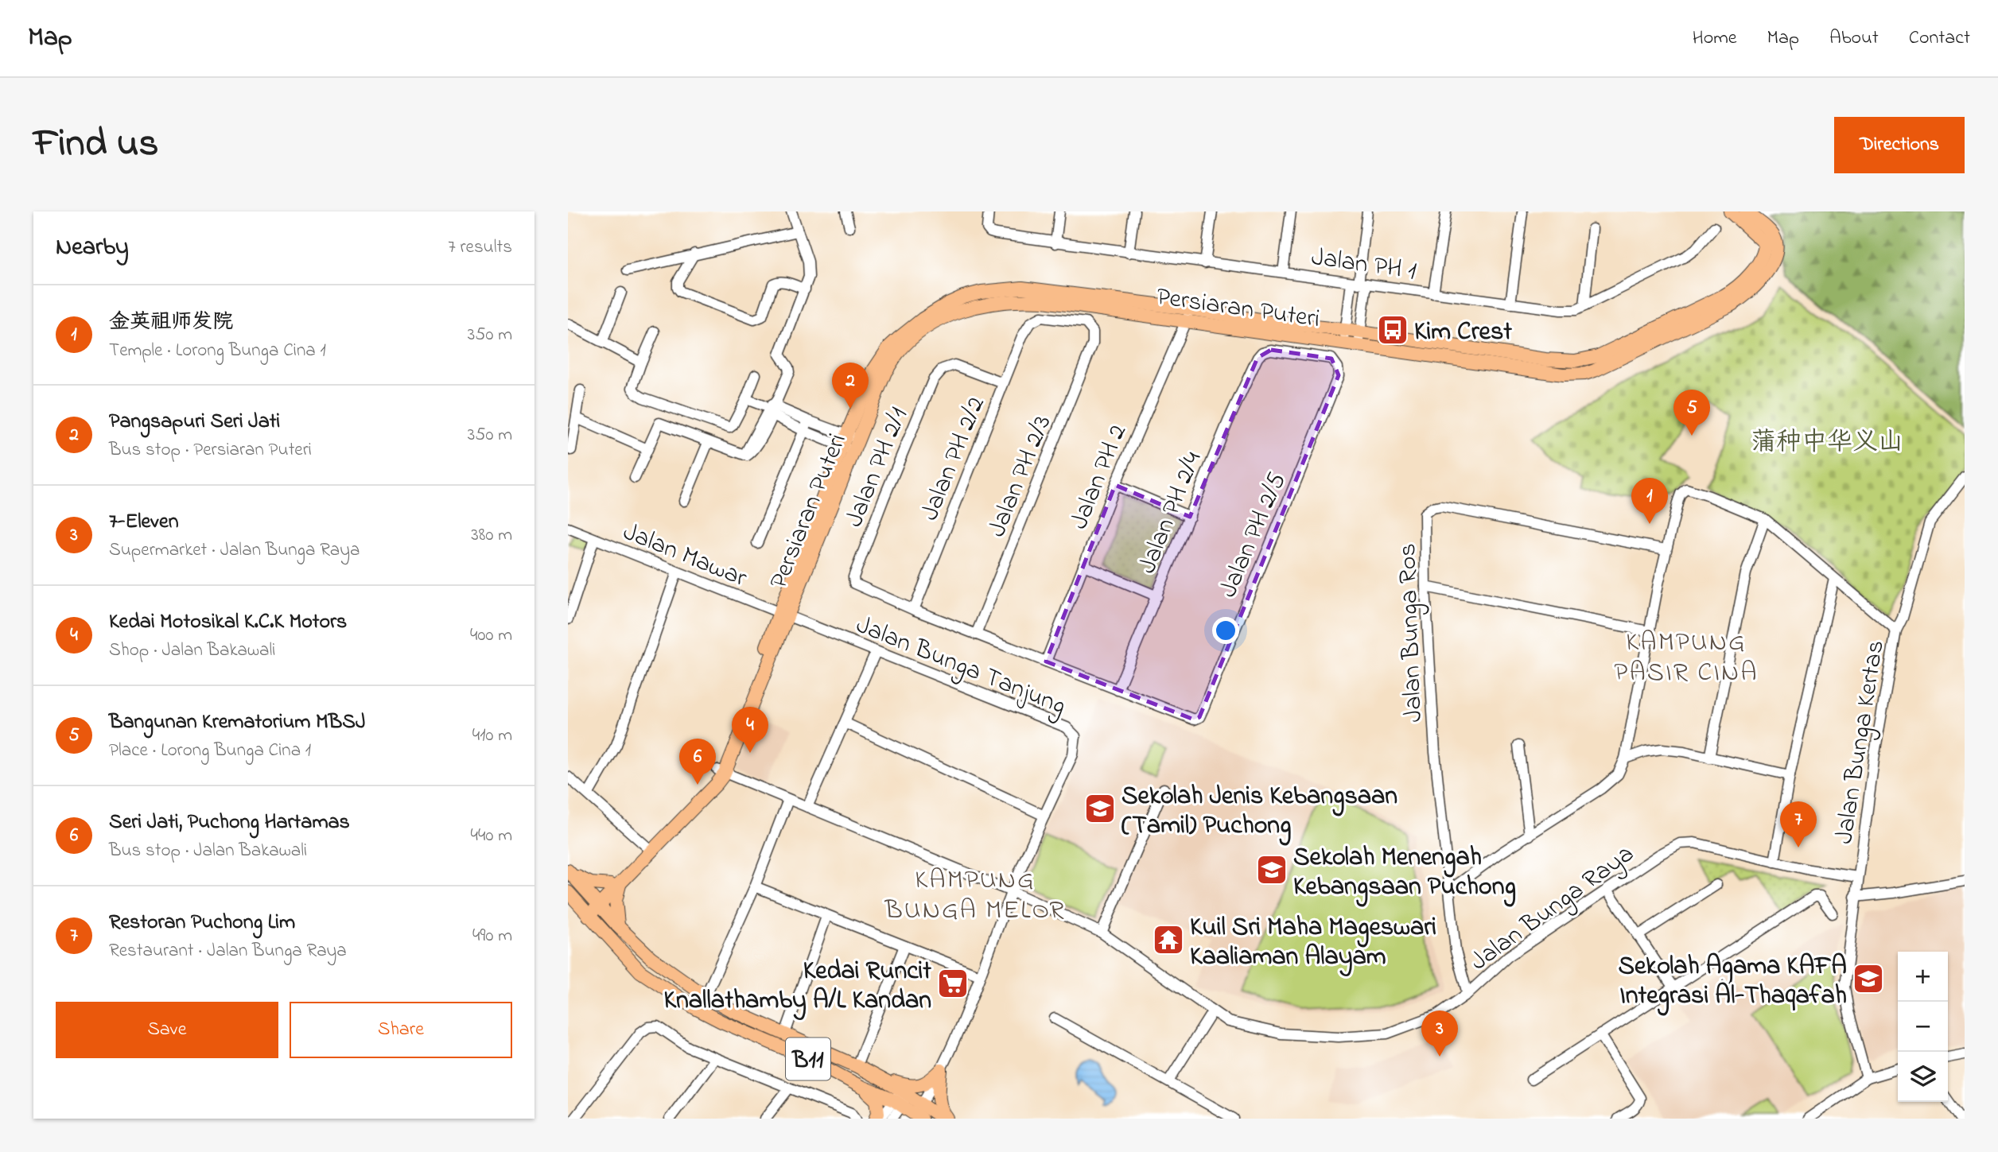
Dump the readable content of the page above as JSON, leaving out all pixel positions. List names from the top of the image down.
{
  "streets": {
    "main road": ["Persiaran Puteri", "B11"],
    "street": [
      "Jalan PH 1",
      "Jalan PH 2/2",
      "Jalan PH 2/1",
      "Jalan PH 2/3",
      "Jalan PH 2",
      "Jalan PH 2/4",
      "Jalan PH 2/5",
      "Jalan Mawar",
      "Jalan Bunga Ros",
      "Jalan Bunga Tanjung",
      "Jalan Bunga Kertas",
      "Jalan Bunga Raya"
    ]
  },
  "crossings": [
    ["Persiaran Puteri", "Jalan PH 2"],
    ["Persiaran Puteri", "Jalan Mawar"],
    ["Persiaran Puteri", "Jalan Bunga Tanjung"],
    ["Persiaran Puteri", "Jalan Bunga Raya"],
    ["Persiaran Puteri", "B11"],
    ["Jalan PH 2/2", "Jalan PH 2/1"],
    ["Jalan PH 2/2", "Jalan PH 2/3"],
    ["Jalan PH 2/4", "Jalan PH 2/5"],
    ["Jalan Mawar", "Jalan Bunga Tanjung"],
    ["Jalan Bunga Ros", "Jalan Bunga Kertas"],
    ["Jalan Bunga Ros", "Jalan Bunga Raya"],
    ["Jalan Bunga Tanjung", "Jalan Bunga Raya"],
    ["Jalan Bunga Tanjung", "B11"],
    ["Jalan Bunga Kertas", "Jalan Bunga Raya"]
  ],
  "districts": ["KAMPUNG PASIR CINA", "KAMPUNG BUNGA MELOR"],
  "parks": ["蒲种中华义山"],
  "places": {
    "bus stop": ["Kim Crest"],
    "school or university": ["Sekolah Jenis Kebangsaan (Tamil) Puchong", "Sekolah Menengah Kebangsaan Puchong", "Sekolah Agama KAFA Integrasi Al-Thaqafah"],
    "temple": ["Kuil Sri Maha Mageswari Kaaliaman Alayam"],
    "supermarket": ["Kedai Runcit Knallathamby A/L Kandan"]
  },
  "page": {
    "header": "Map",
    "nav": [
      "Home",
      "Map",
      "About",
      "Contact"
    ],
    "title": "Find us",
    "buttons": [
      "Directions",
      ["Save", "Share"]
    ],
    "heading": ["Nearby", "7 results"],
    "list": [
      {
        "mark": "1",
        "name": "金英祖师发院",
        "note": "Temple · Lorong Bunga Cina 1",
        "value": "350 m"
      },
      {
        "mark": "2",
        "name": "Pangsapuri Seri Jati",
        "note": "Bus stop · Persiaran Puteri",
        "value": "350 m"
      },
      {
        "mark": "3",
        "name": "7-Eleven",
        "note": "Supermarket · Jalan Bunga Raya",
        "value": "380 m"
      },
      {
        "mark": "4",
        "name": "Kedai Motosikal K.C.K Motors",
        "note": "Shop · Jalan Bakawali",
        "value": "400 m"
      },
      {
        "mark": "5",
        "name": "Bangunan Krematorium MBSJ",
        "note": "Place · Lorong Bunga Cina 1",
        "value": "410 m"
      },
      {
        "mark": "6",
        "name": "Seri Jati, Puchong Hartamas",
        "note": "Bus stop · Jalan Bakawali",
        "value": "440 m"
      },
      {
        "mark": "7",
        "name": "Restoran Puchong Lim",
        "note": "Restaurant · Jalan Bunga Raya",
        "value": "490 m"
      }
    ],
    "pins": [
      "2",
      "5",
      "1",
      "4",
      "6",
      "7",
      "3"
    ],
    "map_buttons": ["+", "−"]
  }
}
